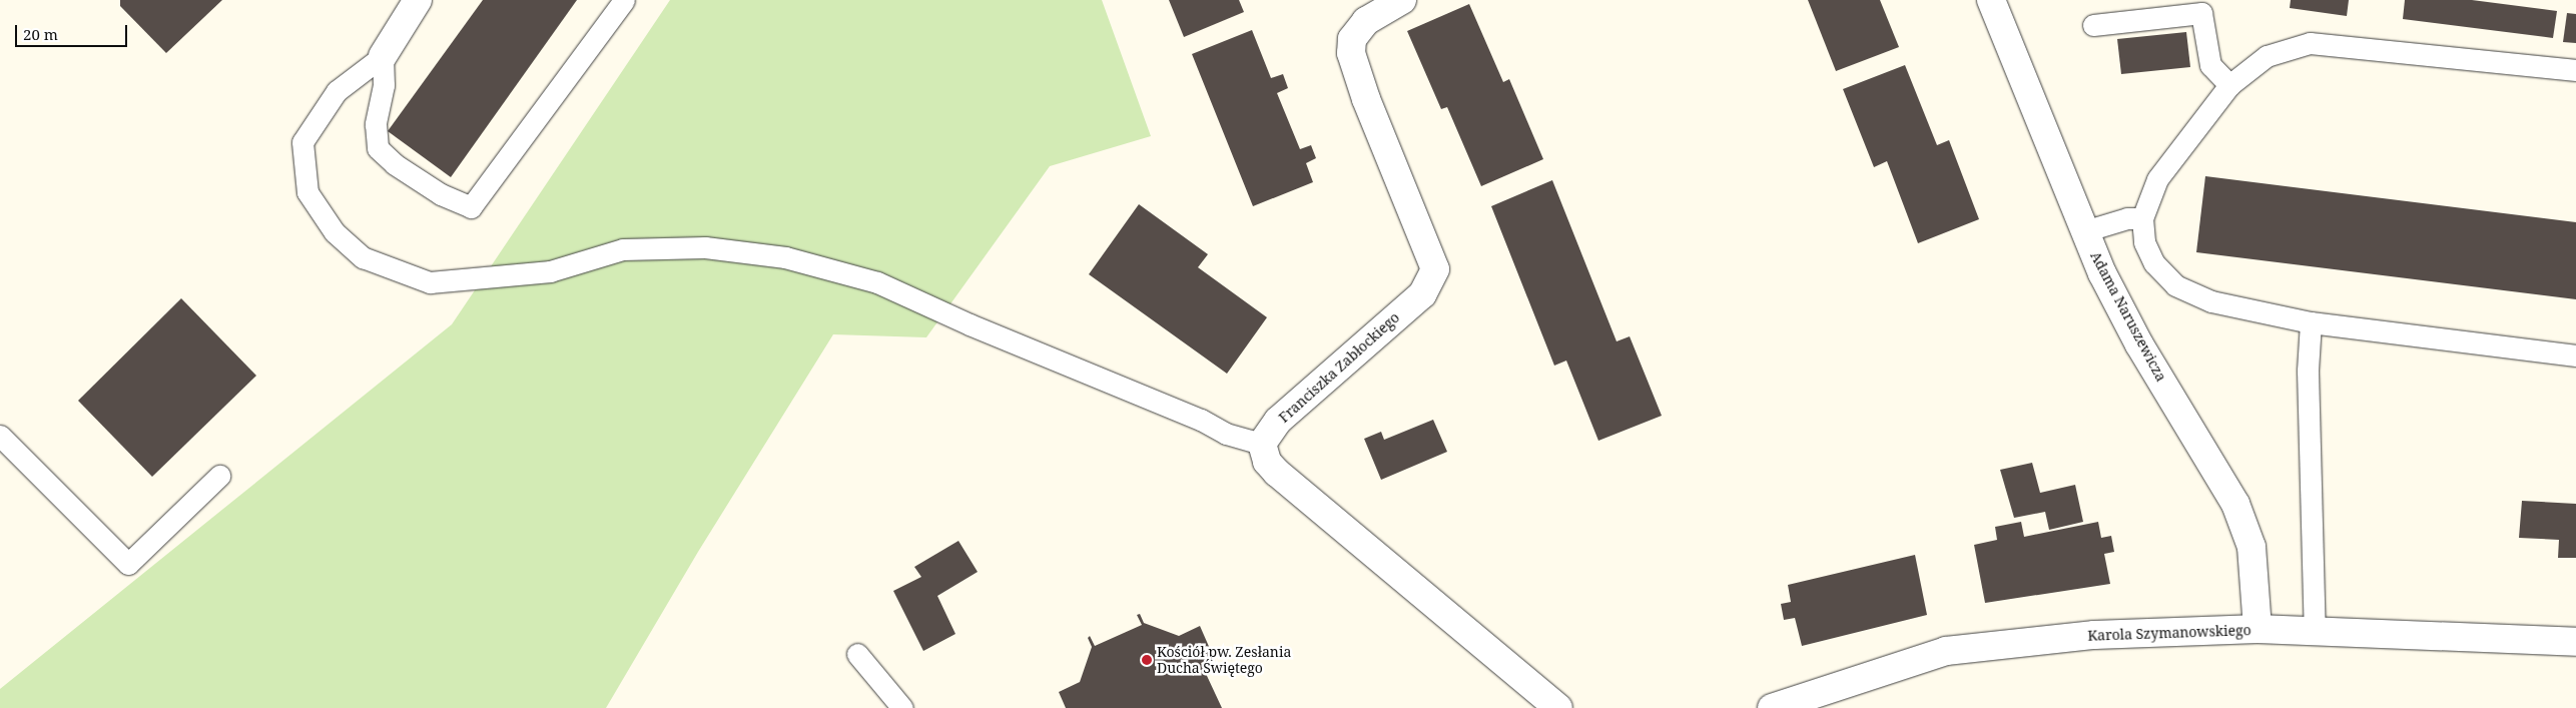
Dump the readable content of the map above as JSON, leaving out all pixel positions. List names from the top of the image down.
{
  "streets": {
    "street": ["Adama Naruszewicza", "Franciszka Zabłockiego", "Karola Szymanowskiego"]
  },
  "crossings": [
    ["Adama Naruszewicza", "Karola Szymanowskiego"]
  ],
  "places": ["Kościół pw. Zesłania Ducha Świętego"],
  "scale_bar": "20 m"
}
